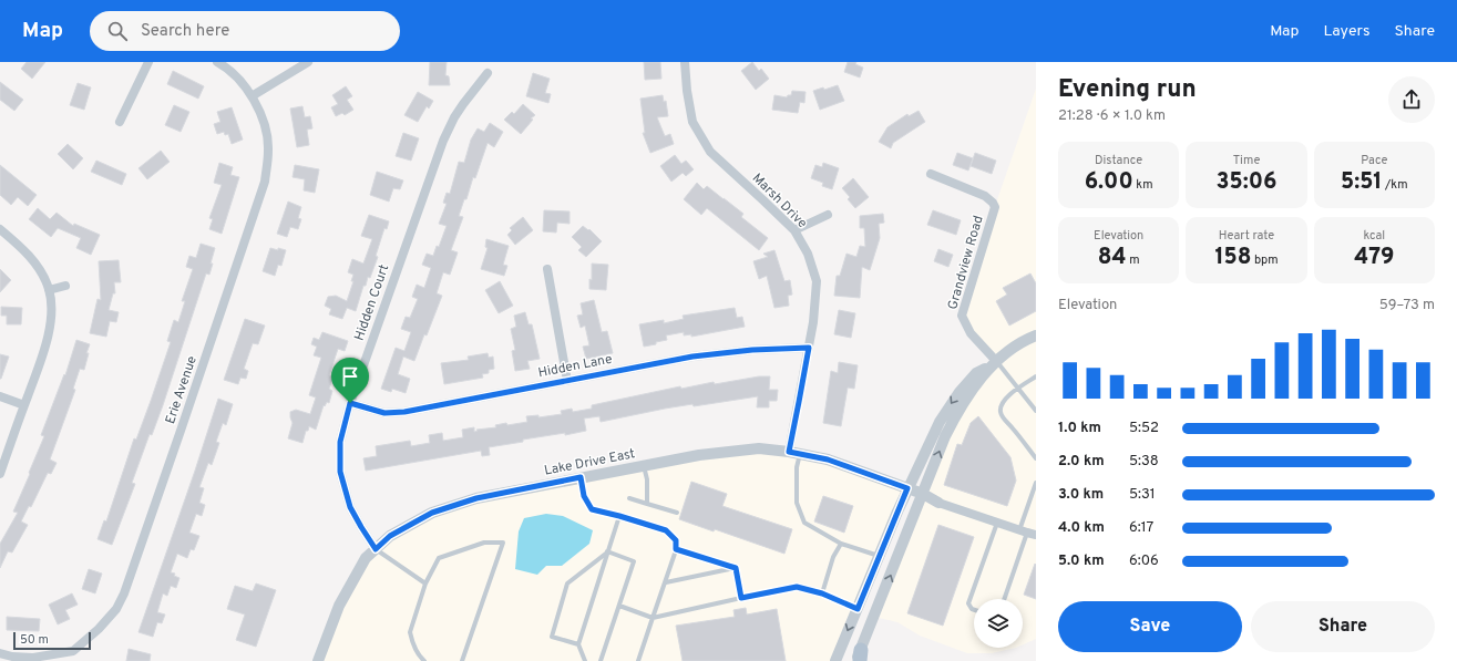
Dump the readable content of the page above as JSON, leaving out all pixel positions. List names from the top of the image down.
{
  "streets": {
    "street": [
      "Marsh Drive",
      "Grandview Road",
      "Hidden Court",
      "Hidden Lane",
      "Erie Avenue",
      "Lake Drive East"
    ]
  },
  "crossings": [
    ["Marsh Drive", "Hidden Lane"],
    ["Marsh Drive", "Lake Drive East"],
    ["Hidden Court", "Hidden Lane"],
    ["Hidden Court", "Lake Drive East"]
  ],
  "scale_bar": "50 m",
  "page": {
    "header": "Map",
    "search": "Search here",
    "nav": ["Map", "Layers", "Share"],
    "heading": ["Evening run", "21:28 · 6 × 1.0 km"],
    "stats": [
      ["Distance", "6.00 km"],
      ["Time", "35:06"],
      ["Pace", "5:51 /km"],
      ["Elevation", "84 m"],
      ["Heart rate", "158 bpm"],
      ["kcal", "479"]
    ],
    "chart": ["Elevation", "59–73 m"],
    "list": [
      {
        "name": "1.0 km",
        "note": "5:52"
      },
      {
        "name": "2.0 km",
        "note": "5:38"
      },
      {
        "name": "3.0 km",
        "note": "5:31"
      },
      {
        "name": "4.0 km",
        "note": "6:17"
      },
      {
        "name": "5.0 km",
        "note": "6:06"
      }
    ],
    "buttons": ["Save", "Share"],
    "scale": "50 m"
  }
}
